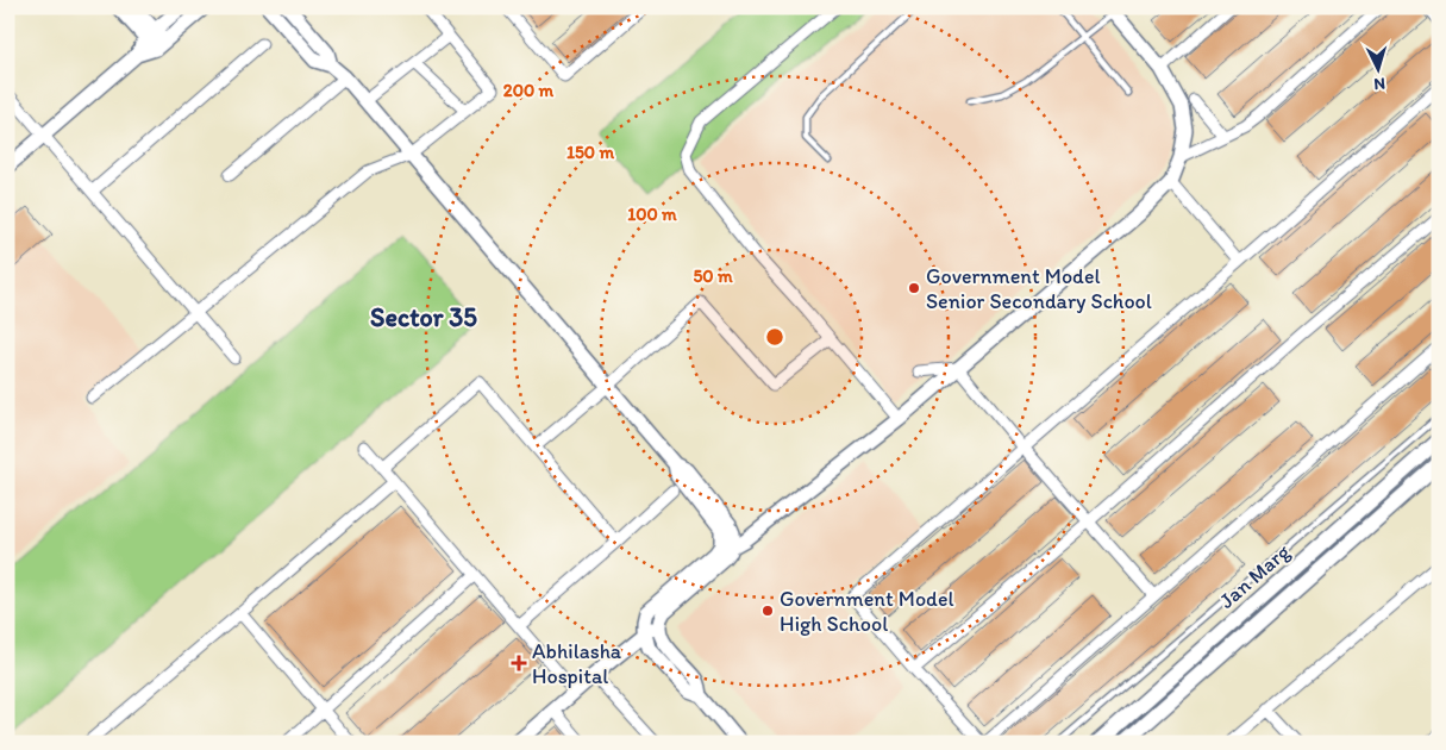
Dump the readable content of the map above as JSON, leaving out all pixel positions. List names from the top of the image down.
{
  "streets": {
    "main road": ["Jan Marg"]
  },
  "districts": ["Sector 35"],
  "places": {
    "other": ["Government Model Senior Secondary School", "Government Model High School"],
    "health": ["Abhilasha Hospital"]
  },
  "north": "bottom",
  "rings": [
    "200 m",
    "150 m",
    "100 m",
    "50 m"
  ]
}
